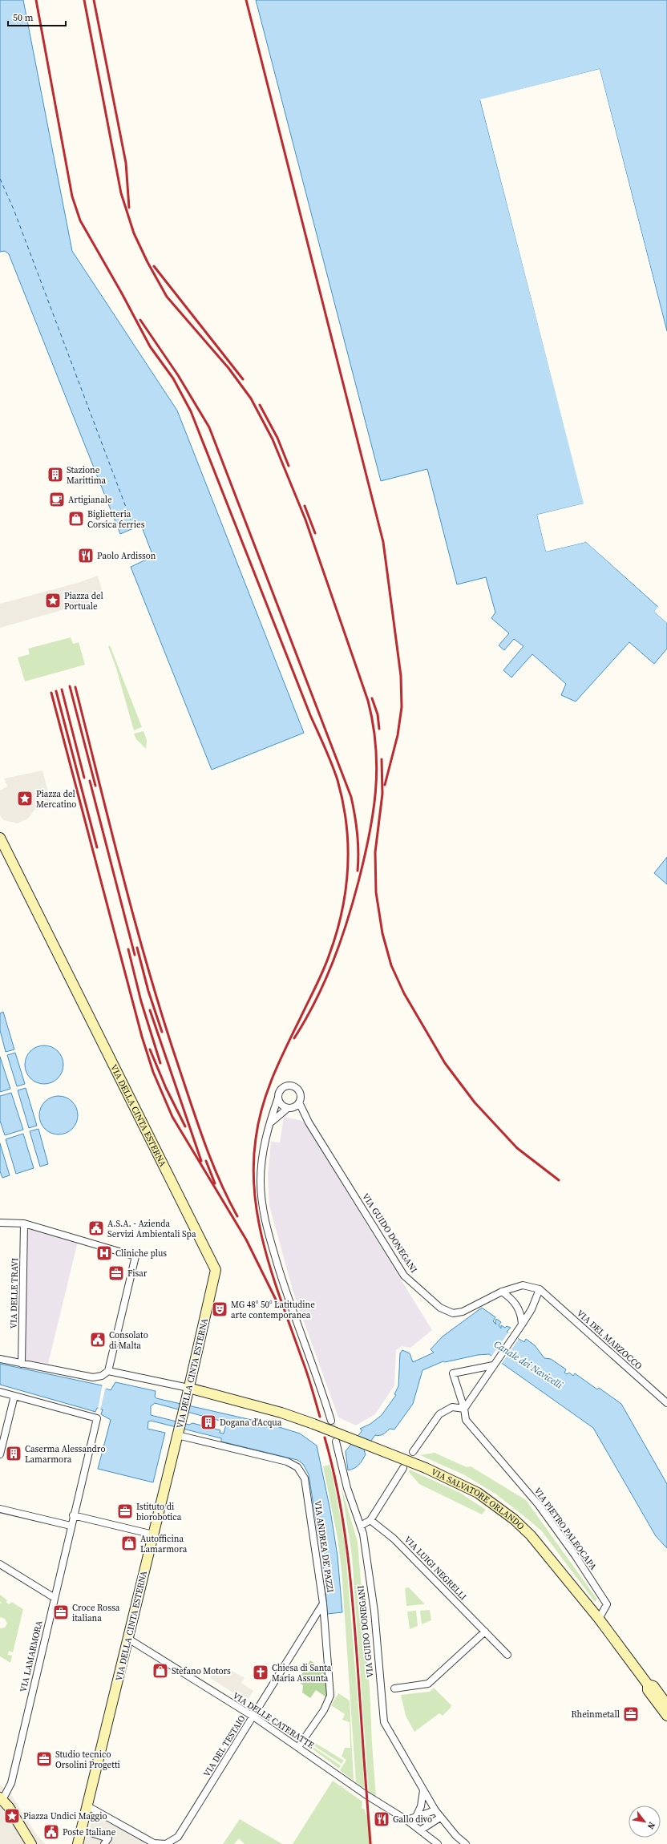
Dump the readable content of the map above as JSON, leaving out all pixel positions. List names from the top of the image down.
{
  "streets": {
    "main road": ["VIA DELLA CINTA ESTERNA", "VIA SALVATORE ORLANDO"],
    "street": [
      "VIA GUIDO DONEGANI",
      "VIA DELLE TRAVI",
      "VIA DEL MARZOCCO",
      "VIA PIETRO PALEOCAPA",
      "VIA ANDREA DE' PAZZI",
      "VIA LUIGI NEGRELLI",
      "VIA LAMARMORA",
      "VIA DELLE CATERATTE",
      "VIA DEL TESTAIO"
    ]
  },
  "crossings": [
    ["VIA DELLA CINTA ESTERNA", "VIA SALVATORE ORLANDO"],
    ["VIA DELLA CINTA ESTERNA", "VIA ANDREA DE' PAZZI"],
    ["VIA DELLA CINTA ESTERNA", "VIA DELLE CATERATTE"],
    ["VIA GUIDO DONEGANI", "VIA DEL MARZOCCO"],
    ["VIA SALVATORE ORLANDO", "VIA PIETRO PALEOCAPA"],
    ["VIA ANDREA DE' PAZZI", "VIA DELLE CATERATTE"],
    ["VIA ANDREA DE' PAZZI", "VIA DEL TESTAIO"],
    ["VIA DELLE CATERATTE", "VIA DEL TESTAIO"]
  ],
  "water": ["Canale dei Navicelli"],
  "places": {
    "building": ["Stazione Marittima", "Dogana d'Acqua", "Caserma Alessandro Lamarmora"],
    "cafe": ["Artigianale"],
    "shop": ["Biglietteria Corsica ferries", "Autofficina Lamarmora", "Stefano Motors"],
    "restaurant": ["Paolo Ardisson", "Gallo divo"],
    "place": ["Piazza del Portuale", "Piazza del Mercatino", "Piazza Undici Maggio"],
    "public building": ["A.S.A. - Azienda Servizi Ambientali Spa", "Consolato di Malta", "Poste Italiane"],
    "hospital": ["Cliniche plus"],
    "office": [
      "Fisar",
      "Istituto di biorobotica",
      "Croce Rossa italiana",
      "Rheinmetall",
      "Studio tecnico Orsolini Progetti"
    ],
    "theatre": ["MG 48° 50° Latitudine arte contemporanea"],
    "church": ["Chiesa di Santa Maria Assunta"]
  },
  "scale_bar": "50 m",
  "north": "bottom right"
}
